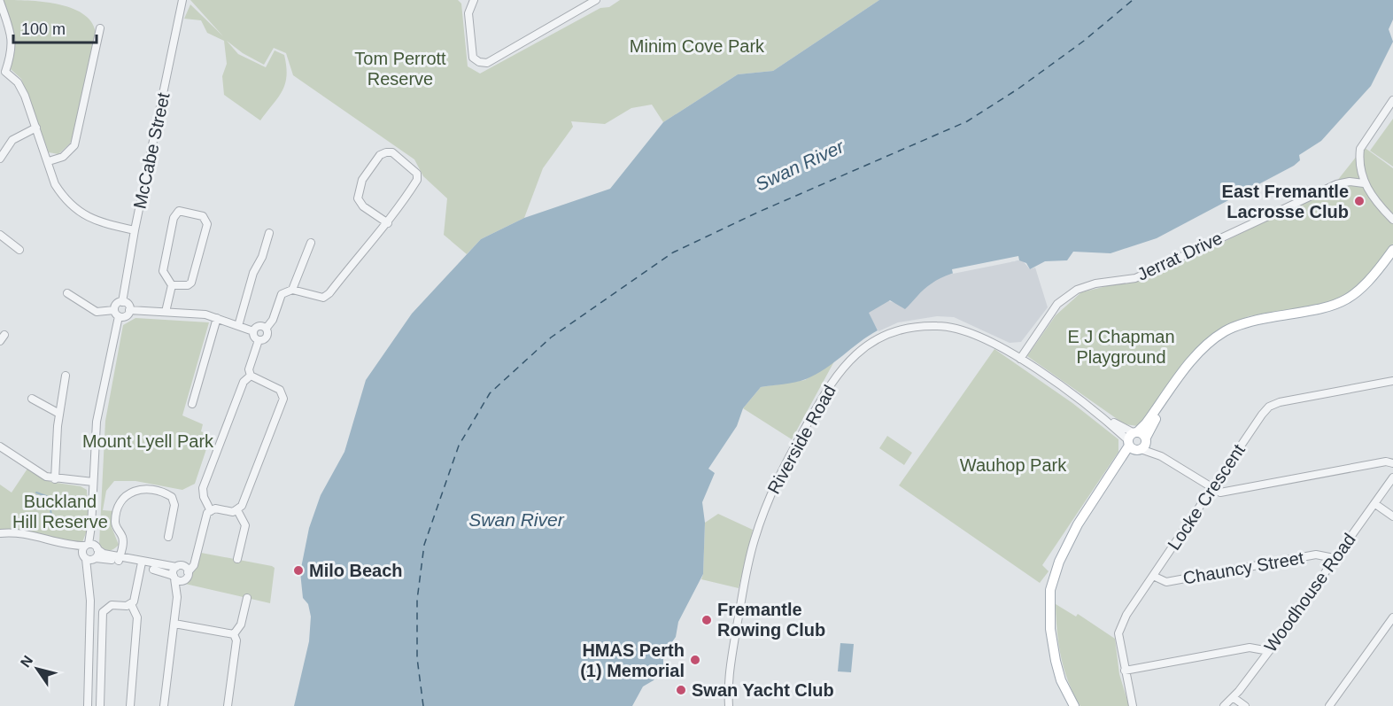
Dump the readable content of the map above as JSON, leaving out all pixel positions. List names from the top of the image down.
{
  "streets": {
    "street": [
      "McCabe Street",
      "Jerrat Drive",
      "Riverside Road",
      "Locke Crescent",
      "Chauncy Street",
      "Woodhouse Road"
    ]
  },
  "crossings": [
    ["Jerrat Drive", "Riverside Road"],
    ["Riverside Road", "Locke Crescent"],
    ["Locke Crescent", "Chauncy Street"],
    ["Chauncy Street", "Woodhouse Road"]
  ],
  "water": ["Swan River"],
  "parks": [
    "Minim Cove Park",
    "Tom Perrott Reserve",
    "E J Chapman Playground",
    "Mount Lyell Park",
    "Wauhop Park",
    "Buckland Hill Reserve"
  ],
  "places": [
    "East Fremantle Lacrosse Club",
    "Milo Beach",
    "Fremantle Rowing Club",
    "HMAS Perth (1) Memorial",
    "Swan Yacht Club"
  ],
  "scale_bar": "100 m",
  "north": "top left"
}
